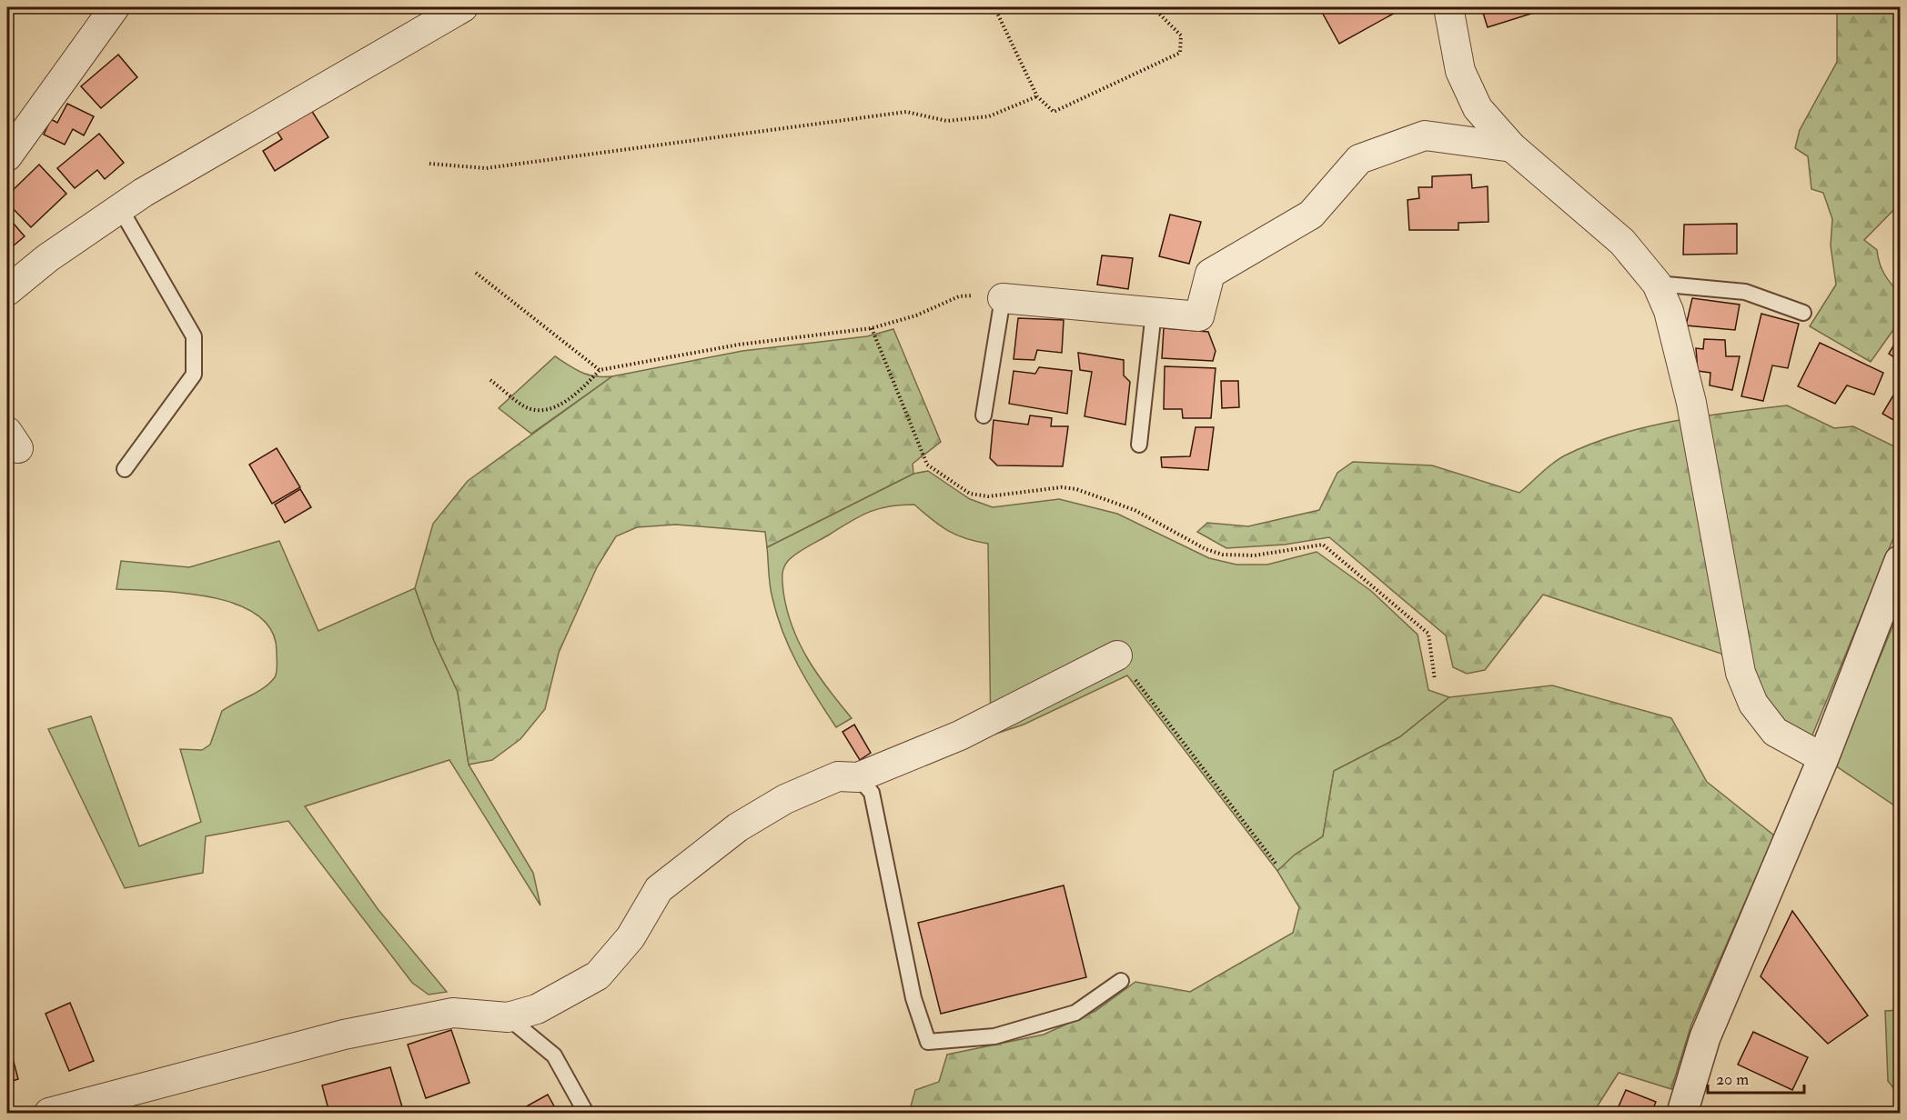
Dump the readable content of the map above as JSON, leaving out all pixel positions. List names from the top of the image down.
{
  "scale_bar": "20 m"
}
